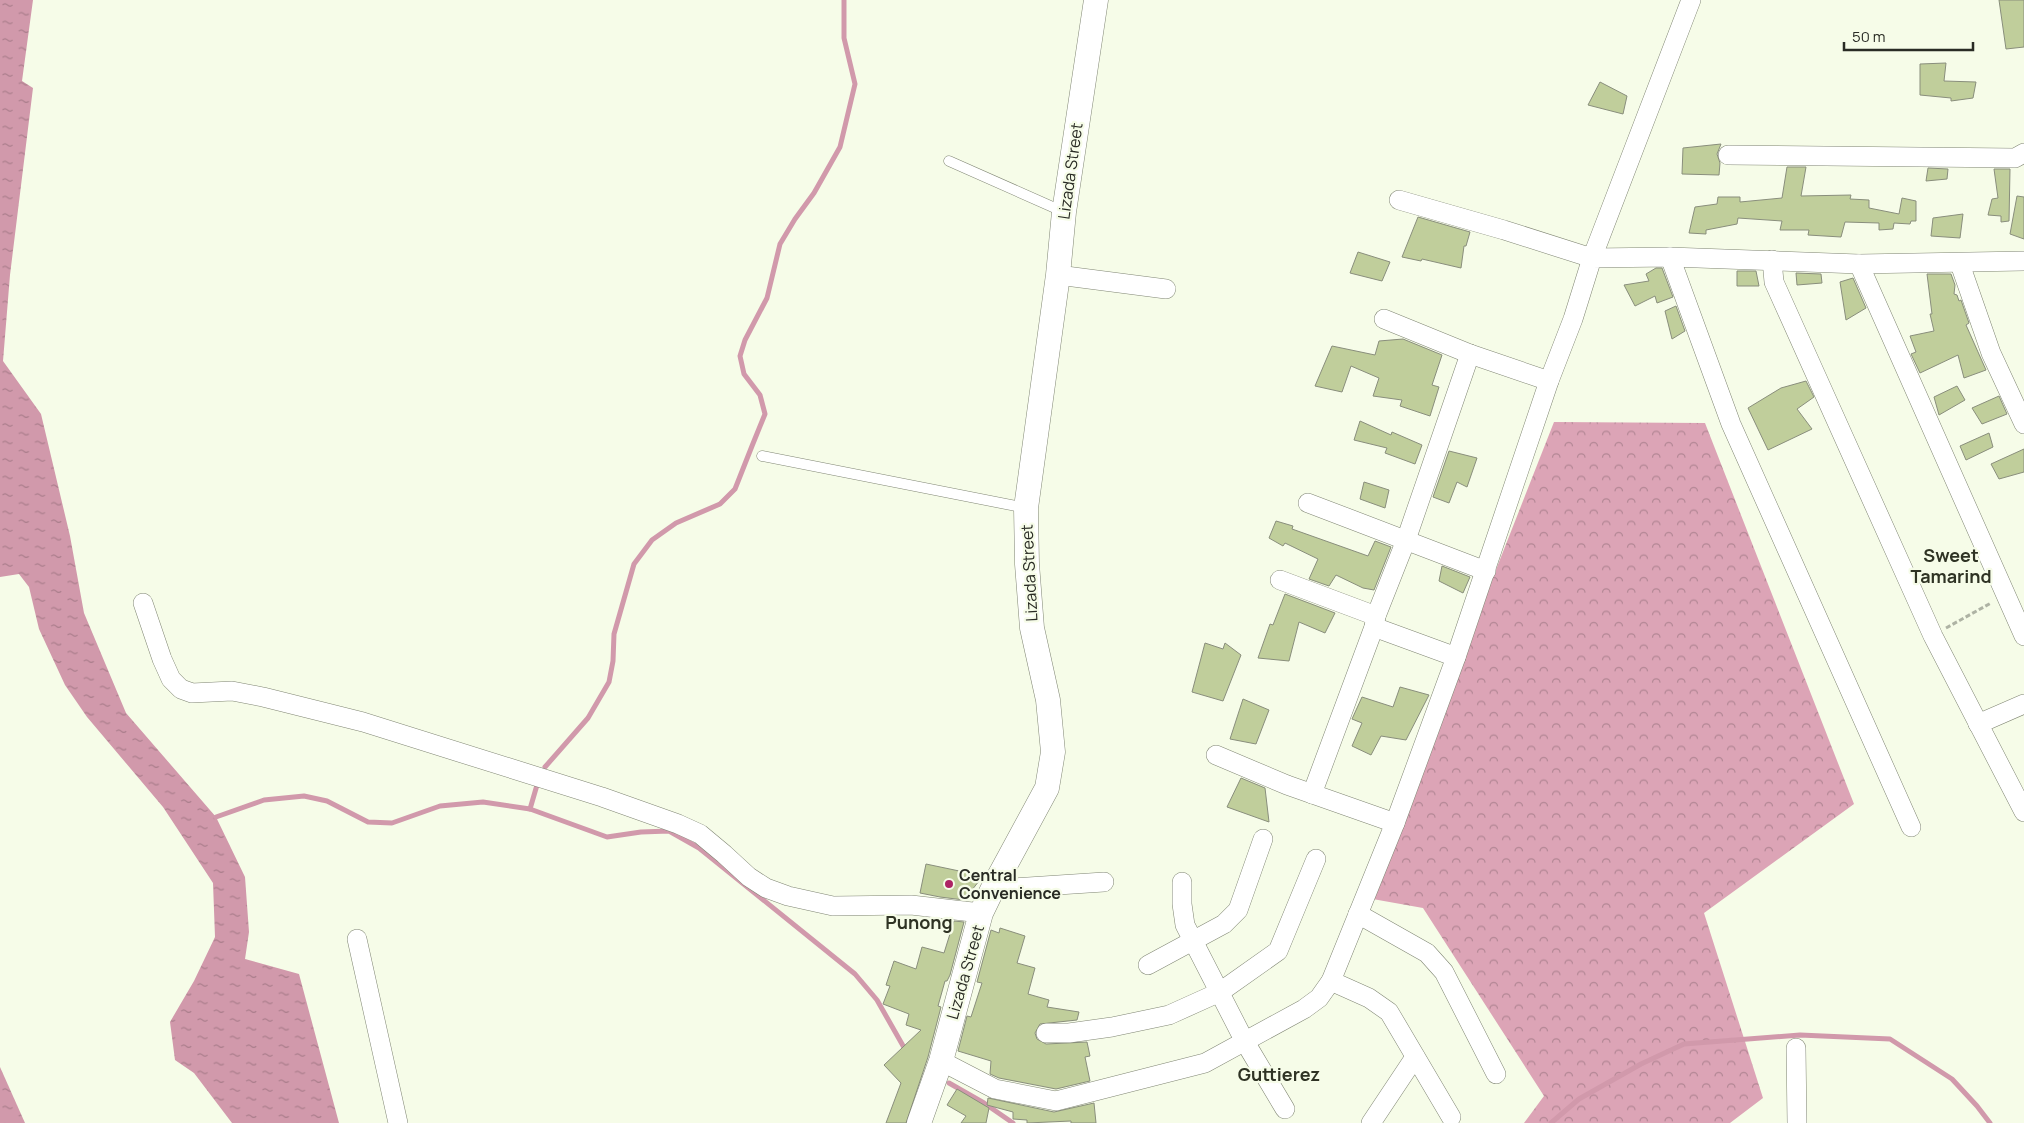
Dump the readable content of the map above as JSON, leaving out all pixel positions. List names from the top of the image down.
{
  "streets": {
    "street": ["Lizada Street"]
  },
  "districts": ["Sweet Tamarind", "Punong", "Guttierez"],
  "places": ["Central Convenience"],
  "scale_bar": "50 m"
}
